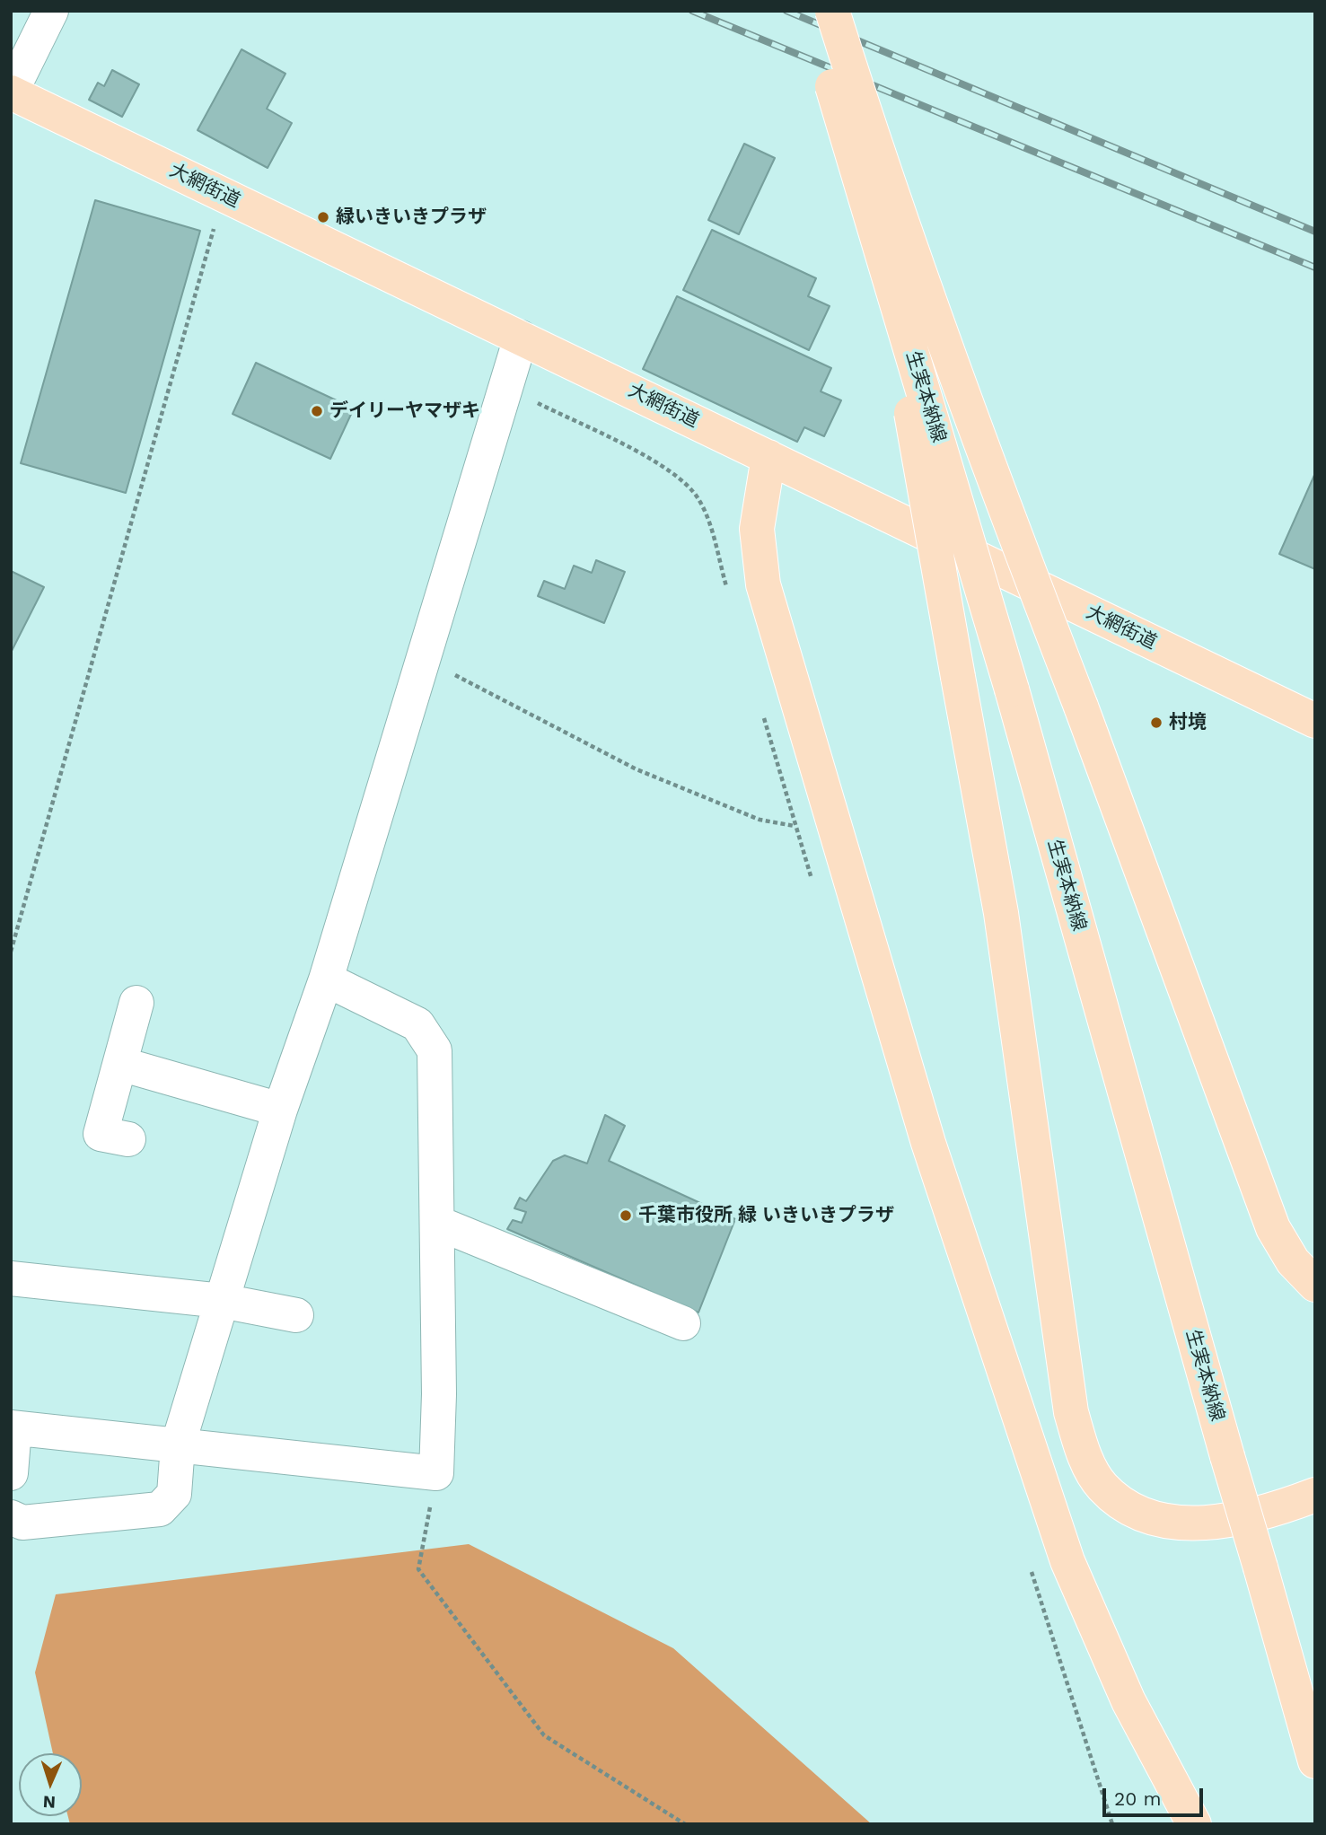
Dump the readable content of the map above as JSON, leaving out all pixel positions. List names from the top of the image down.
{
  "streets": {
    "main road": ["大網街道", "生実本納線"]
  },
  "places": [
    "緑いきいきプラザ",
    "デイリーヤマザキ",
    "村境",
    "千葉市役所 緑 いきいきプラザ"
  ],
  "scale_bar": "20 m",
  "north": "bottom"
}
